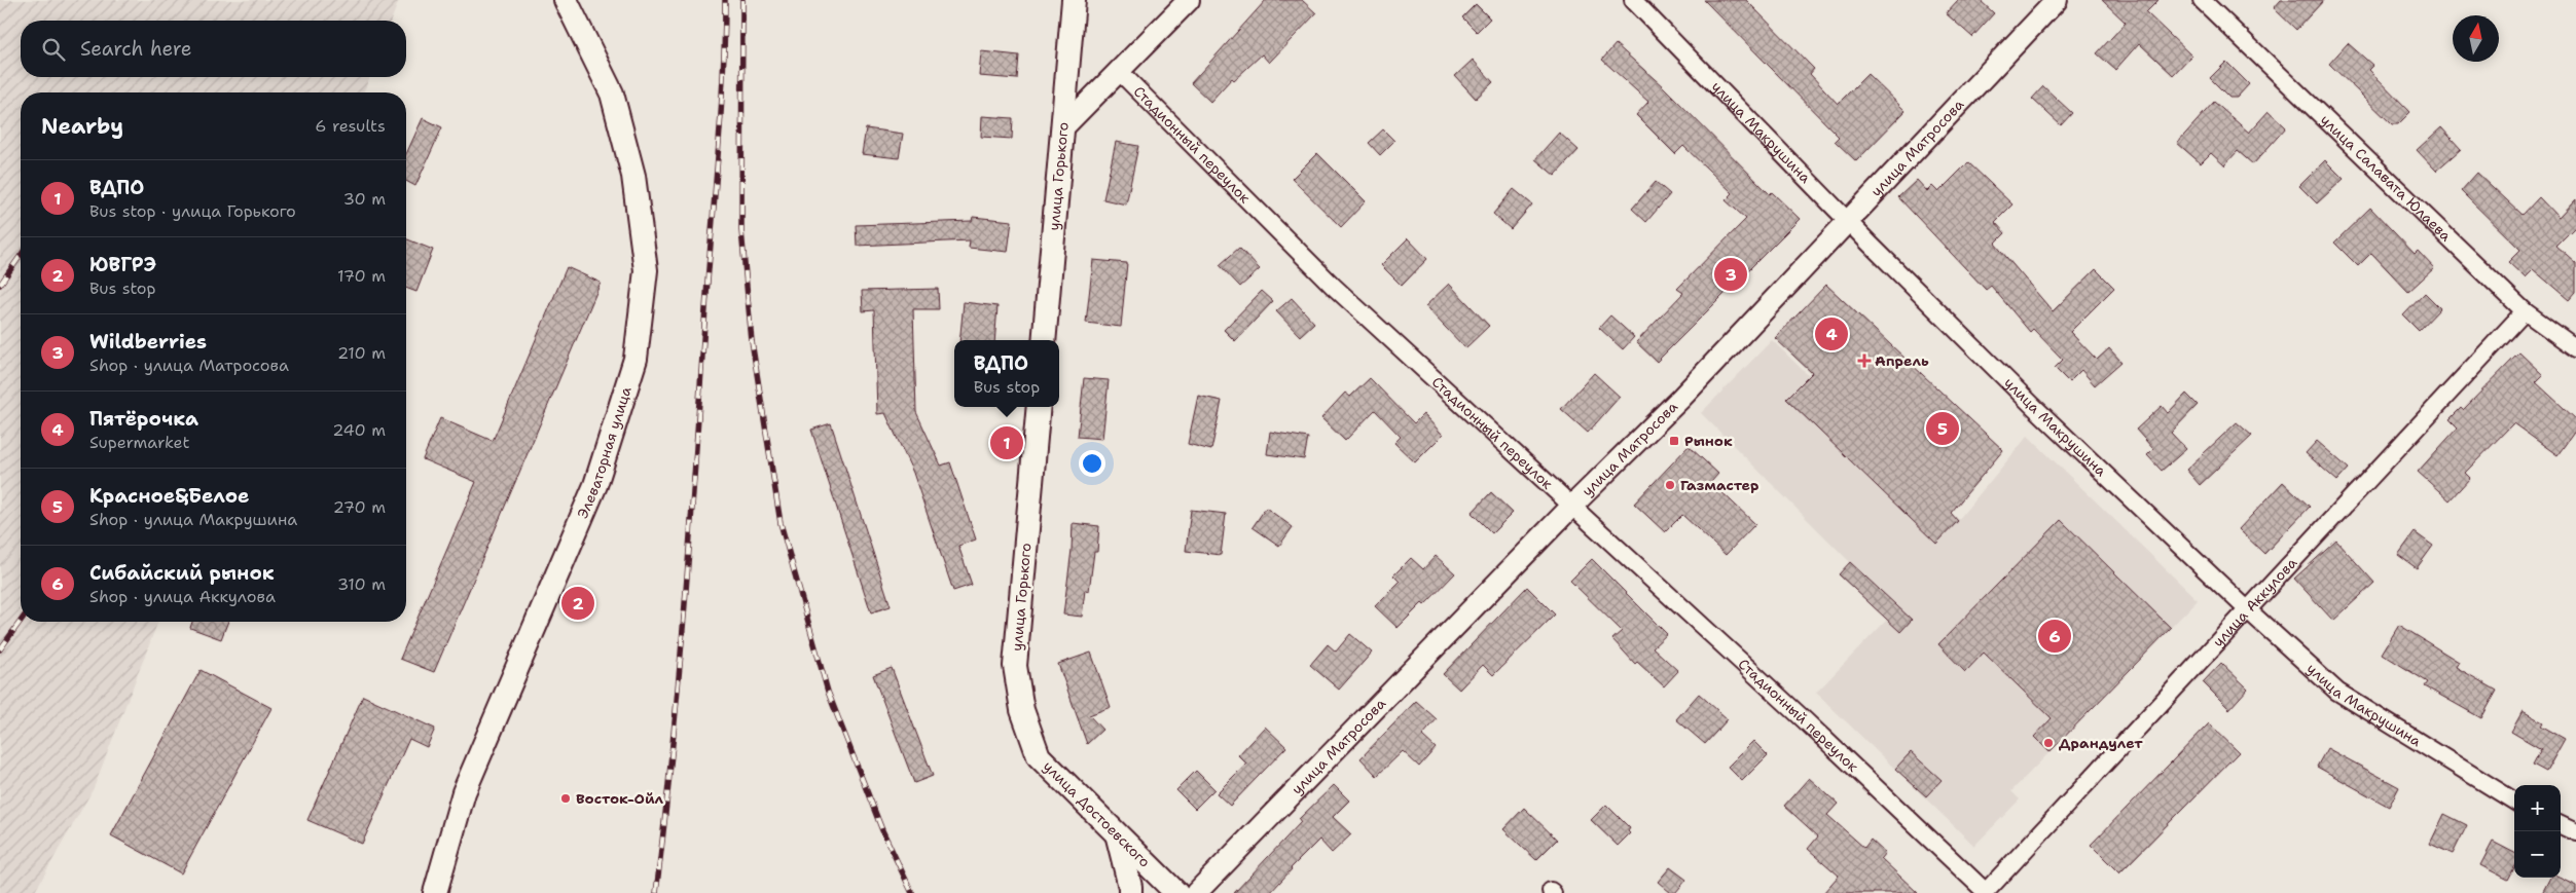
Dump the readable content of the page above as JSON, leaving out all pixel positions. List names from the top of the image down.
{
  "streets": {
    "main road": ["улица Горького", "Элеваторная улица", "улица Достоевского"],
    "street": [
      "улица Макрушина",
      "Стадионный переулок",
      "улица Матросова",
      "улица Салавата Юлаева",
      "улица Аккулова"
    ]
  },
  "crossings": [
    ["улица Макрушина", "улица Матросова"],
    ["улица Макрушина", "улица Аккулова"],
    ["Стадионный переулок", "улица Матросова"],
    ["Стадионный переулок", "улица Горького"],
    ["Стадионный переулок", "улица Аккулова"],
    ["улица Салавата Юлаева", "улица Аккулова"],
    ["улица Горького", "улица Достоевского"]
  ],
  "places": {
    "health": ["Апрель"],
    "transit": ["Рынок"],
    "other": ["Газмастер", "Драндулет", "Восток-Ойл"]
  },
  "north": "top",
  "page": {
    "search": "Search here",
    "heading": ["Nearby", "6 results"],
    "list": [
      {
        "mark": "1",
        "name": "ВДПО",
        "note": "Bus stop · улица Горького",
        "value": "30 m"
      },
      {
        "mark": "2",
        "name": "ЮВГРЭ",
        "note": "Bus stop",
        "value": "170 m"
      },
      {
        "mark": "3",
        "name": "Wildberries",
        "note": "Shop · улица Матросова",
        "value": "210 m"
      },
      {
        "mark": "4",
        "name": "Пятёрочка",
        "note": "Supermarket",
        "value": "240 m"
      },
      {
        "mark": "5",
        "name": "Красное&Белое",
        "note": "Shop · улица Макрушина",
        "value": "270 m"
      },
      {
        "mark": "6",
        "name": "Сибайский рынок",
        "note": "Shop · улица Аккулова",
        "value": "310 m"
      }
    ],
    "pins": [
      "3",
      "4",
      "5",
      "1",
      "2",
      "6"
    ],
    "popup": ["ВДПО", "Bus stop"],
    "map_buttons": ["+", "−"]
  }
}
